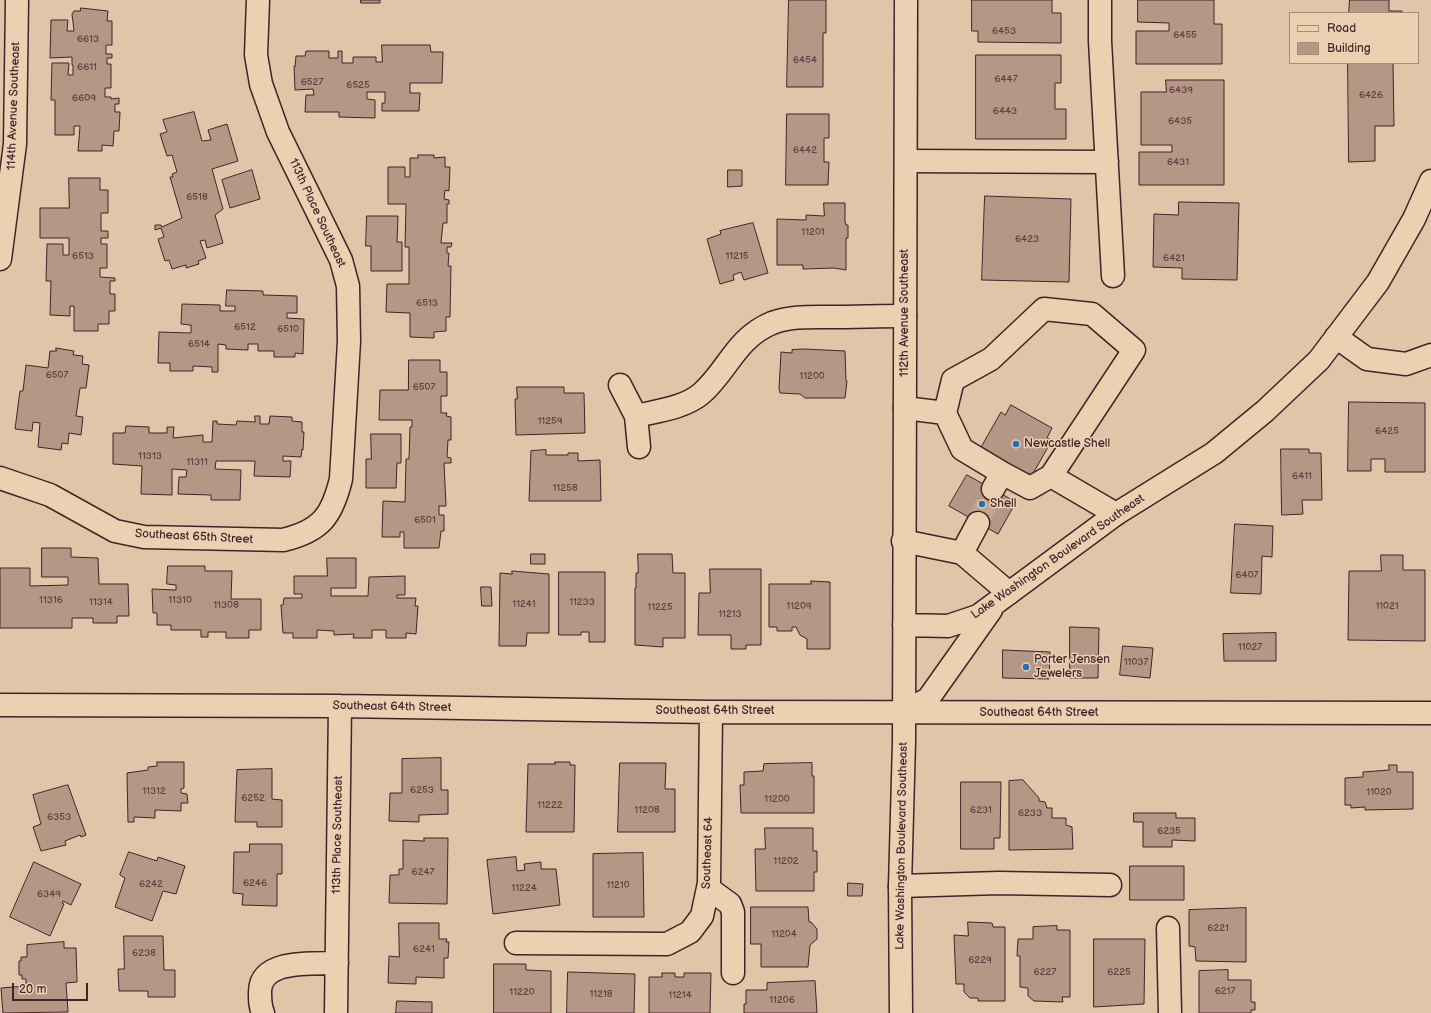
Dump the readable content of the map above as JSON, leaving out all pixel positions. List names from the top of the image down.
{
  "streets": {
    "street": [
      "114th Avenue Southeast",
      "113th Place Southeast",
      "112th Avenue Southeast",
      "Southeast 65th Street",
      "Lake Washington Boulevard Southeast",
      "Southeast 64th Street",
      "Southeast 64"
    ]
  },
  "crossings": [
    ["113th Place Southeast", "Southeast 65th Street"],
    ["113th Place Southeast", "Southeast 64th Street"],
    ["112th Avenue Southeast", "Lake Washington Boulevard Southeast"],
    ["Lake Washington Boulevard Southeast", "Southeast 64th Street"],
    ["Southeast 64th Street", "Southeast 64"]
  ],
  "places": ["Newcastle Shell", "Shell", "Porter Jensen Jewelers"],
  "house_numbers": [
    "6453",
    "6455",
    "6613",
    "6454",
    "6611",
    "6447",
    "6527",
    "6525",
    "6439",
    "6426",
    "6609",
    "6443",
    "6435",
    "6442",
    "6431",
    "6518",
    "11201",
    "6423",
    "6513",
    "11215",
    "6421",
    "6513",
    "6512",
    "6510",
    "6514",
    "6507",
    "11200",
    "6507",
    "11259",
    "6425",
    "11313",
    "11311",
    "6411",
    "11258",
    "6501",
    "6407",
    "11316",
    "11310",
    "11314",
    "11233",
    "11241",
    "11308",
    "11209",
    "11021",
    "11225",
    "11213",
    "11027",
    "11037",
    "6253",
    "11312",
    "11020",
    "6252",
    "11200",
    "11222",
    "11208",
    "6231",
    "6233",
    "6353",
    "6235",
    "11202",
    "6247",
    "6246",
    "6242",
    "11210",
    "11224",
    "6349",
    "6221",
    "11204",
    "6241",
    "6238",
    "6229",
    "6227",
    "6225",
    "6217",
    "11220",
    "11218",
    "11214",
    "11206"
  ],
  "legend": ["Road", "Building"],
  "scale_bar": "20 m"
}
